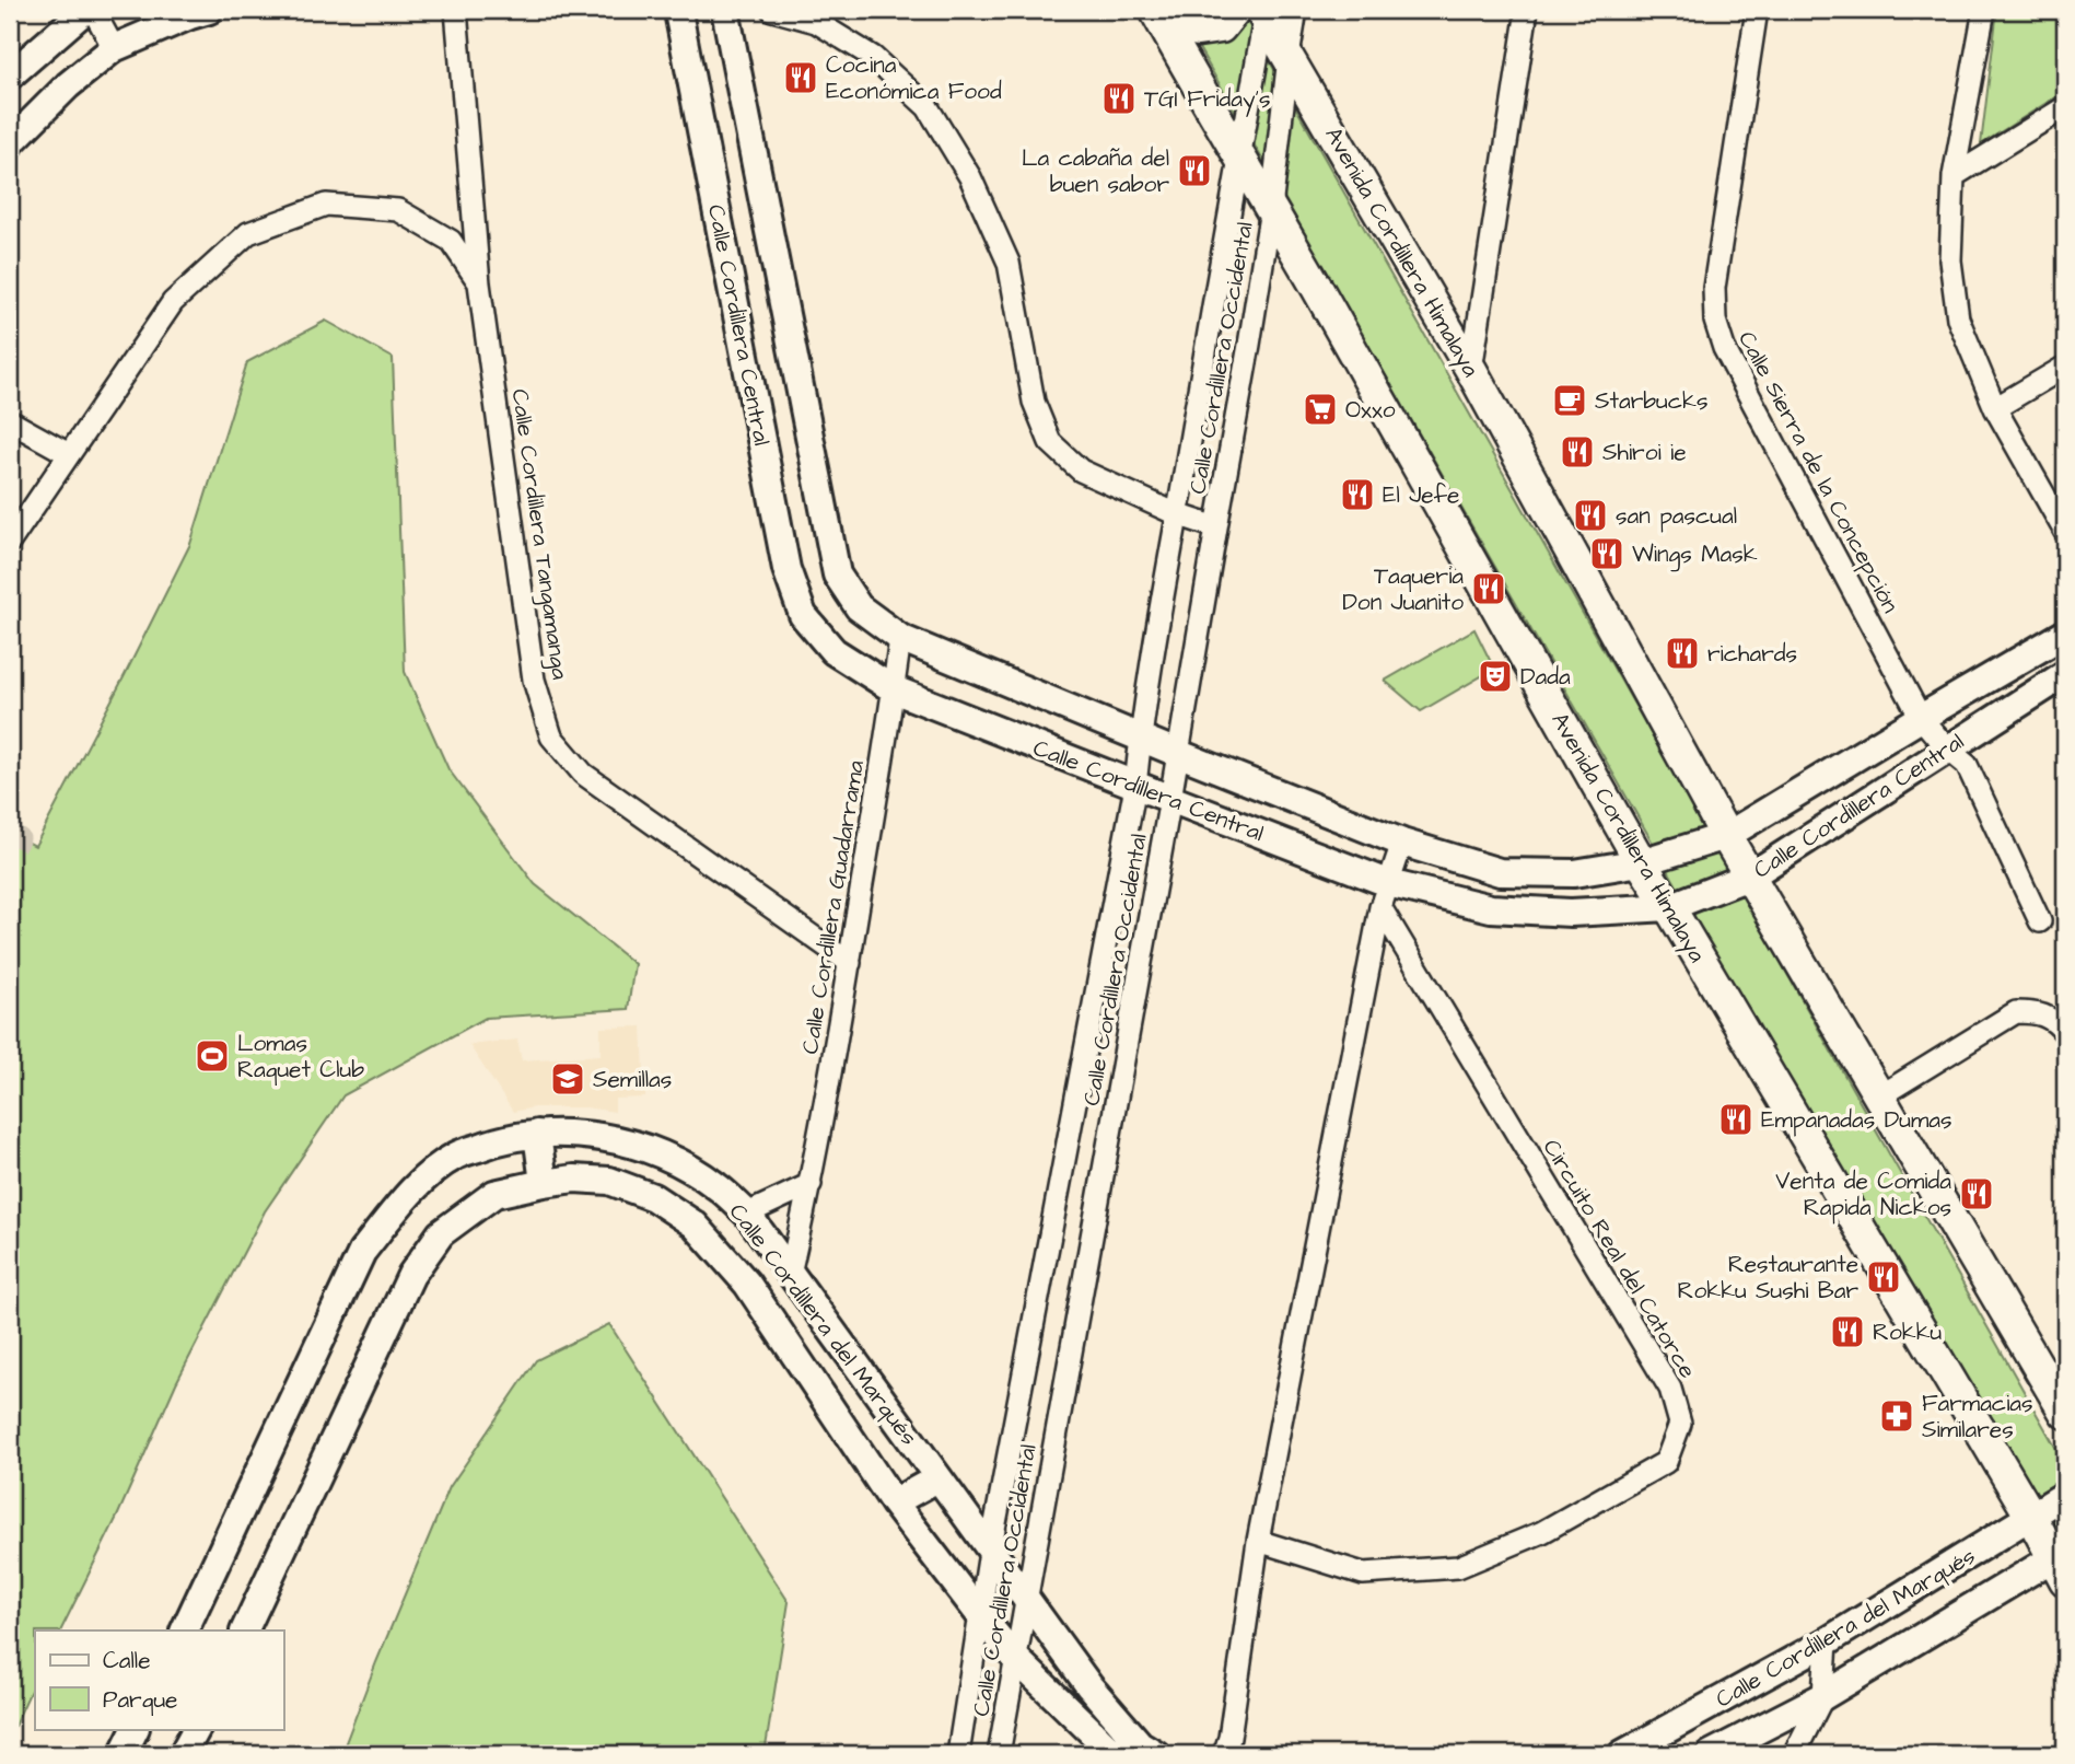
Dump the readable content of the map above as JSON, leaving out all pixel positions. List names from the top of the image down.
{
  "streets": {
    "main road": ["Avenida Cordillera Himalaya"],
    "street": [
      "Calle Cordillera Central",
      "Calle Cordillera Occidental",
      "Calle Sierra de la Concepción",
      "Calle Cordillera Tangamanga",
      "Calle Cordillera Guadarrama",
      "Circuito Real del Catorce",
      "Calle Cordillera del Marqués"
    ]
  },
  "crossings": [
    ["Avenida Cordillera Himalaya", "Calle Cordillera Central"],
    ["Avenida Cordillera Himalaya", "Calle Cordillera Occidental"],
    ["Avenida Cordillera Himalaya", "Calle Cordillera del Marqués"],
    ["Calle Cordillera Central", "Calle Cordillera Occidental"],
    ["Calle Cordillera Central", "Calle Sierra de la Concepción"],
    ["Calle Cordillera Central", "Calle Cordillera Guadarrama"],
    ["Calle Cordillera Central", "Circuito Real del Catorce"],
    ["Calle Cordillera Occidental", "Calle Cordillera del Marqués"],
    ["Calle Cordillera Tangamanga", "Calle Cordillera Guadarrama"],
    ["Calle Cordillera Guadarrama", "Calle Cordillera del Marqués"]
  ],
  "places": {
    "restaurant": [
      "Cocina Económica Food",
      "TGI Friday's",
      "La cabaña del buen sabor",
      "Shiroi ie",
      "El Jefe",
      "san pascual",
      "Wings Mask",
      "Taqueria Don Juanito",
      "richards",
      "Empanadas Dumas",
      "Venta de Comida Rapida Nickos",
      "Restaurante Rokku Sushi Bar",
      "Rokku"
    ],
    "cafe": ["Starbucks"],
    "supermarket": ["Oxxo"],
    "theatre": ["Dada"],
    "sports": ["Lomas Raquet Club"],
    "school or university": ["Semillas"],
    "pharmacy": ["Farmacias Similares"]
  },
  "legend": ["Calle", "Parque"]
}
